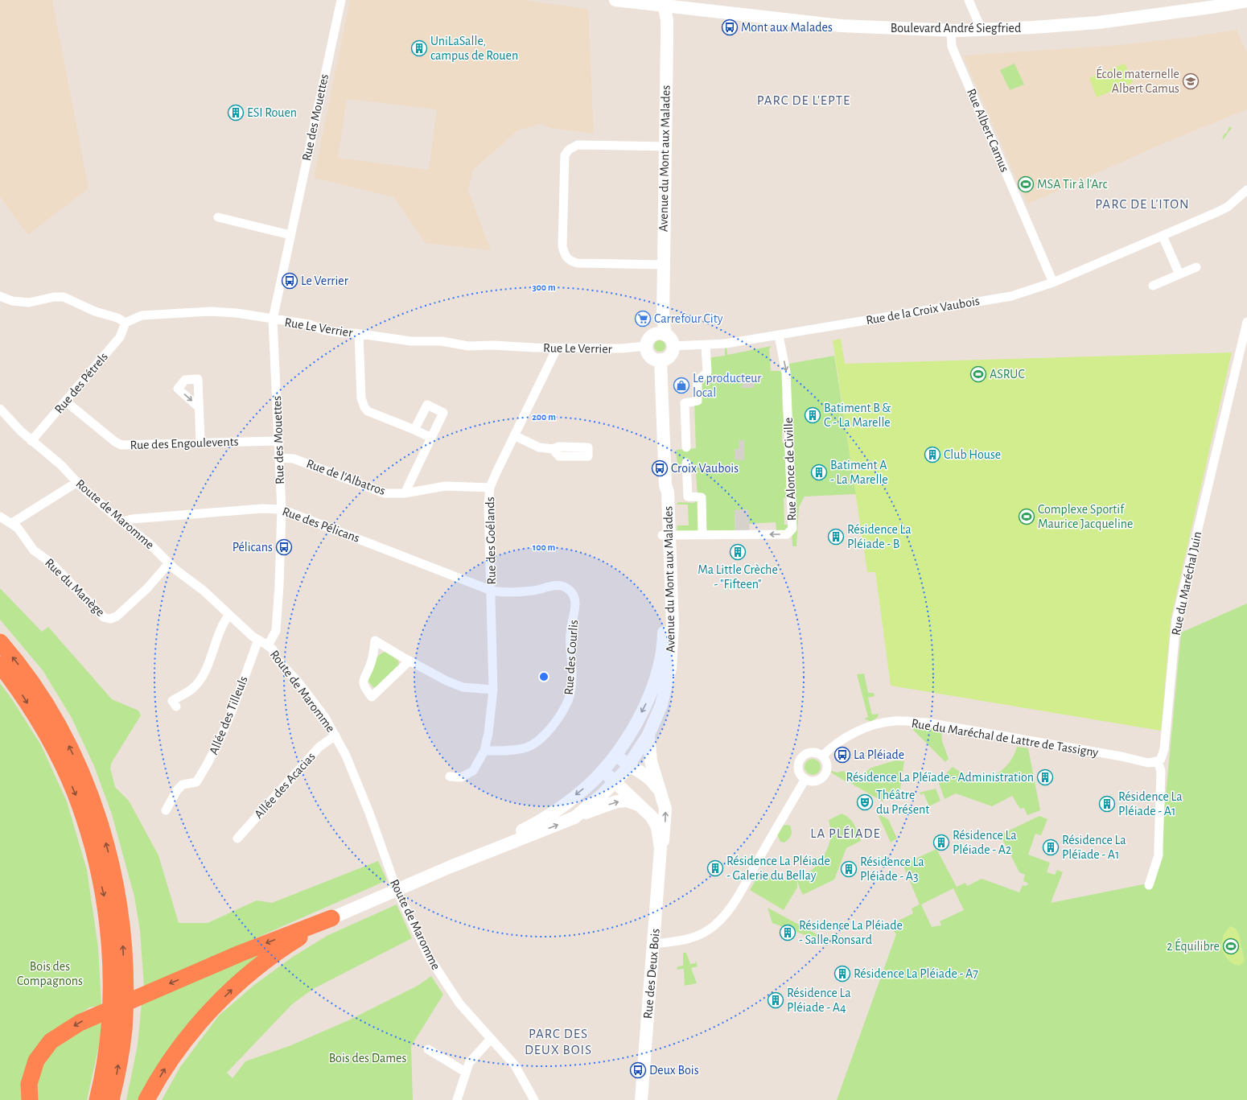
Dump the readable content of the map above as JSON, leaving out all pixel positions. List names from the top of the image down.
{
  "streets": {
    "street": [
      "Boulevard André Siegfried",
      "Rue des Mouettes",
      "Rue Albert Camus",
      "Avenue du Mont aux Malades",
      "Rue de la Croix Vaubois",
      "Rue Le Verrier",
      "Rue des Pétrels",
      "Rue des Engoulevents",
      "Rue Alonce de Civille",
      "Rue de l'Albatros",
      "Route de Maromme",
      "Rue des Pélicans",
      "Rue des Goélands",
      "Rue du Maréchal Juin",
      "Rue du Manège",
      "Rue des Courlis",
      "Allée des Tilleuls",
      "Rue du Maréchal de Lattre de Tassigny",
      "Allée des Acacias",
      "Rue des Deux Bois"
    ]
  },
  "crossings": [
    ["Boulevard André Siegfried", "Rue Albert Camus"],
    ["Boulevard André Siegfried", "Avenue du Mont aux Malades"],
    ["Rue des Mouettes", "Rue Le Verrier"],
    ["Rue des Mouettes", "Rue des Engoulevents"],
    ["Rue des Mouettes", "Rue de l'Albatros"],
    ["Rue des Mouettes", "Route de Maromme"],
    ["Rue des Mouettes", "Rue des Pélicans"],
    ["Rue Albert Camus", "Rue de la Croix Vaubois"],
    ["Avenue du Mont aux Malades", "Rue de la Croix Vaubois"],
    ["Avenue du Mont aux Malades", "Rue Le Verrier"],
    ["Avenue du Mont aux Malades", "Rue Alonce de Civille"],
    ["Avenue du Mont aux Malades", "Rue des Deux Bois"],
    ["Rue de la Croix Vaubois", "Rue Le Verrier"],
    ["Rue de la Croix Vaubois", "Rue Alonce de Civille"],
    ["Rue Le Verrier", "Rue des Pétrels"],
    ["Rue Le Verrier", "Rue des Goélands"],
    ["Rue des Pétrels", "Rue des Engoulevents"],
    ["Rue des Pétrels", "Route de Maromme"],
    ["Rue de l'Albatros", "Rue des Goélands"],
    ["Route de Maromme", "Rue des Pélicans"],
    ["Route de Maromme", "Rue du Manège"],
    ["Route de Maromme", "Allée des Tilleuls"],
    ["Route de Maromme", "Allée des Acacias"],
    ["Rue des Pélicans", "Rue des Goélands"],
    ["Rue des Pélicans", "Rue des Courlis"],
    ["Rue des Goélands", "Rue des Courlis"],
    ["Rue du Maréchal Juin", "Rue du Maréchal de Lattre de Tassigny"]
  ],
  "districts": [
    "PARC DE L'EPTE",
    "PARC DE L'ITON",
    "LA PLÉIADE",
    "PARC DES DEUX BOIS"
  ],
  "parks": ["Bois des Compagnons", "Bois des Dames"],
  "places": {
    "bus stop": [
      "Mont aux Malades",
      "Le Verrier",
      "Croix Vaubois",
      "Pélicans",
      "La Pléiade",
      "Deux Bois"
    ],
    "building": [
      "UniLaSalle, campus de Rouen",
      "ESI Rouen",
      "Batiment B & C - La Marelle",
      "Club House",
      "Batiment A - La Marelle",
      "Résidence La Pléiade - B",
      "Ma Little Crèche - \"Fifteen\"",
      "Résidence La Pléïade - Administration",
      "Résidence La Pléiade - A1",
      "Résidence La Pléiade - A2",
      "Résidence La Pléïade - A1",
      "Résidence La Pléiade - Galerie du Bellay",
      "Résidence La Pléiade - A3",
      "Résidence La Pléiade - Salle Ronsard",
      "Résidence La Pléiade - A7",
      "Résidence La Pléiade - A4"
    ],
    "school or university": ["École maternelle Albert Camus"],
    "sports": [
      "MSA Tir à l'Arc",
      "ASRUC",
      "Complexe Sportif Maurice Jacqueline",
      "2 Équilibre"
    ],
    "supermarket": ["Carrefour City"],
    "shop": ["Le producteur local"],
    "theatre": ["Théâtre du Présent"]
  },
  "rings": ["300 m", "200 m", "100 m"]
}
